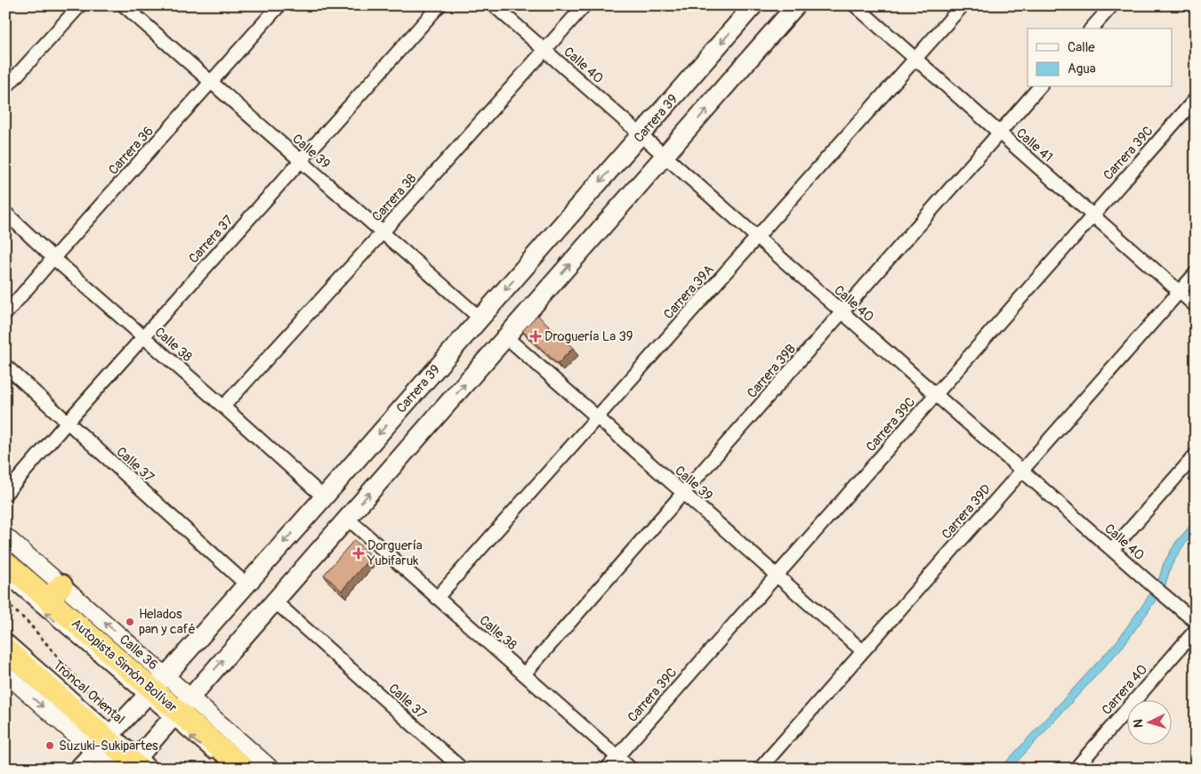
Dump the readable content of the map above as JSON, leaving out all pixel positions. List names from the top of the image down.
{
  "streets": {
    "highway": ["Autopista Simón Bolívar"],
    "main road": ["Carrera 39"],
    "street": [
      "Calle 40",
      "Calle 41",
      "Carrera 36",
      "Calle 39",
      "Carrera 39C",
      "Carrera 38",
      "Carrera 37",
      "Carrera 39A",
      "Calle 38",
      "Carrera 39B",
      "Calle 37",
      "Carrera 39D",
      "Carrera 40"
    ],
    "lane": ["Troncal Oriental"]
  },
  "crossings": [
    ["Calle 40", "Carrera 39"],
    ["Calle 40", "Carrera 39C"],
    ["Calle 40", "Carrera 38"],
    ["Calle 40", "Carrera 39A"],
    ["Calle 40", "Carrera 39B"],
    ["Calle 40", "Carrera 39D"],
    ["Carrera 39", "Calle 39"],
    ["Carrera 39", "Calle 38"],
    ["Carrera 39", "Calle 37"],
    ["Carrera 39", "Autopista Simón Bolívar"],
    ["Carrera 39", "Troncal Oriental"],
    ["Calle 41", "Carrera 39C"],
    ["Calle 41", "Carrera 39A"],
    ["Calle 41", "Carrera 39B"],
    ["Calle 41", "Carrera 39D"],
    ["Carrera 36", "Calle 39"],
    ["Carrera 36", "Calle 38"],
    ["Calle 39", "Carrera 39C"],
    ["Calle 39", "Carrera 38"],
    ["Calle 39", "Carrera 37"],
    ["Calle 39", "Carrera 39A"],
    ["Calle 39", "Carrera 39B"],
    ["Calle 39", "Carrera 39D"],
    ["Carrera 39C", "Calle 38"],
    ["Carrera 38", "Calle 38"],
    ["Carrera 37", "Calle 38"],
    ["Carrera 37", "Calle 37"],
    ["Carrera 39A", "Calle 38"],
    ["Calle 38", "Carrera 39B"]
  ],
  "places": {
    "health": ["Droguería La 39", "Dorguería Yubifaruk"],
    "other": ["Helados pan y café", "Suzuki-Sukipartes"]
  },
  "legend": ["Calle", "Agua"],
  "north": "left"
}
